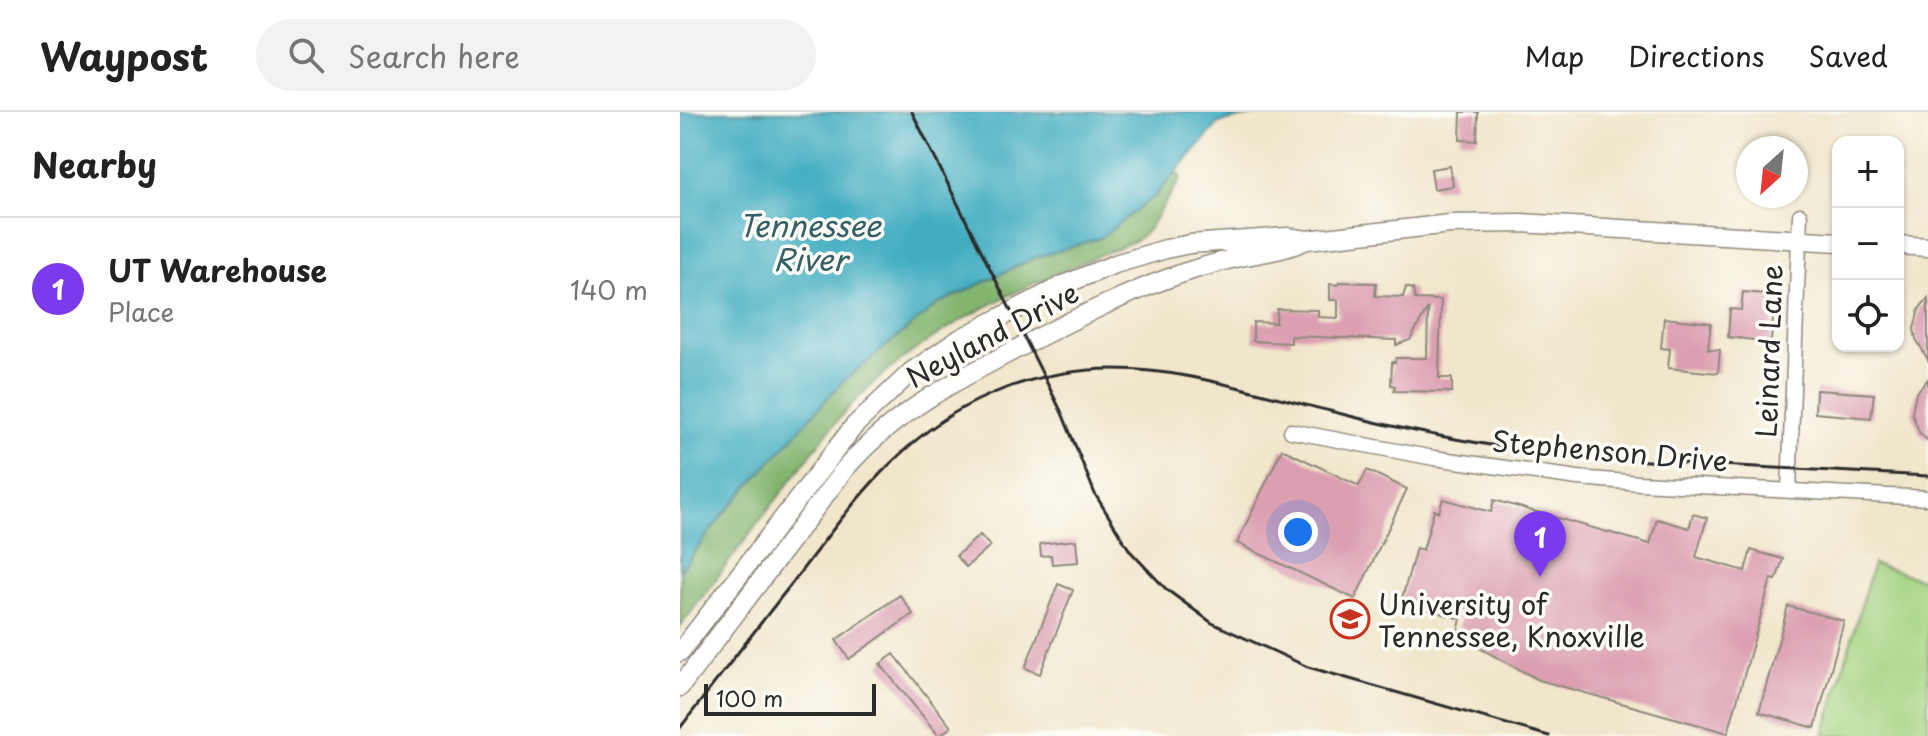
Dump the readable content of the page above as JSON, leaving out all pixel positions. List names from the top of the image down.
{
  "streets": {
    "main road": ["Neyland Drive"],
    "street": ["Leinard Lane", "Stephenson Drive"]
  },
  "crossings": [
    ["Neyland Drive", "Leinard Lane"],
    ["Leinard Lane", "Stephenson Drive"]
  ],
  "water": ["Tennessee River"],
  "places": {
    "school or university": ["University of Tennessee, Knoxville"]
  },
  "scale_bar": "100 m",
  "north": "bottom left",
  "page": {
    "header": "Waypost",
    "search": "Search here",
    "nav": ["Map", "Directions", "Saved"],
    "heading": "Nearby",
    "map_buttons": ["+", "−"],
    "list": [
      {
        "mark": "1",
        "name": "UT Warehouse",
        "note": "Place",
        "value": "140 m"
      }
    ],
    "pins": "1",
    "scale": "100 m"
  }
}
